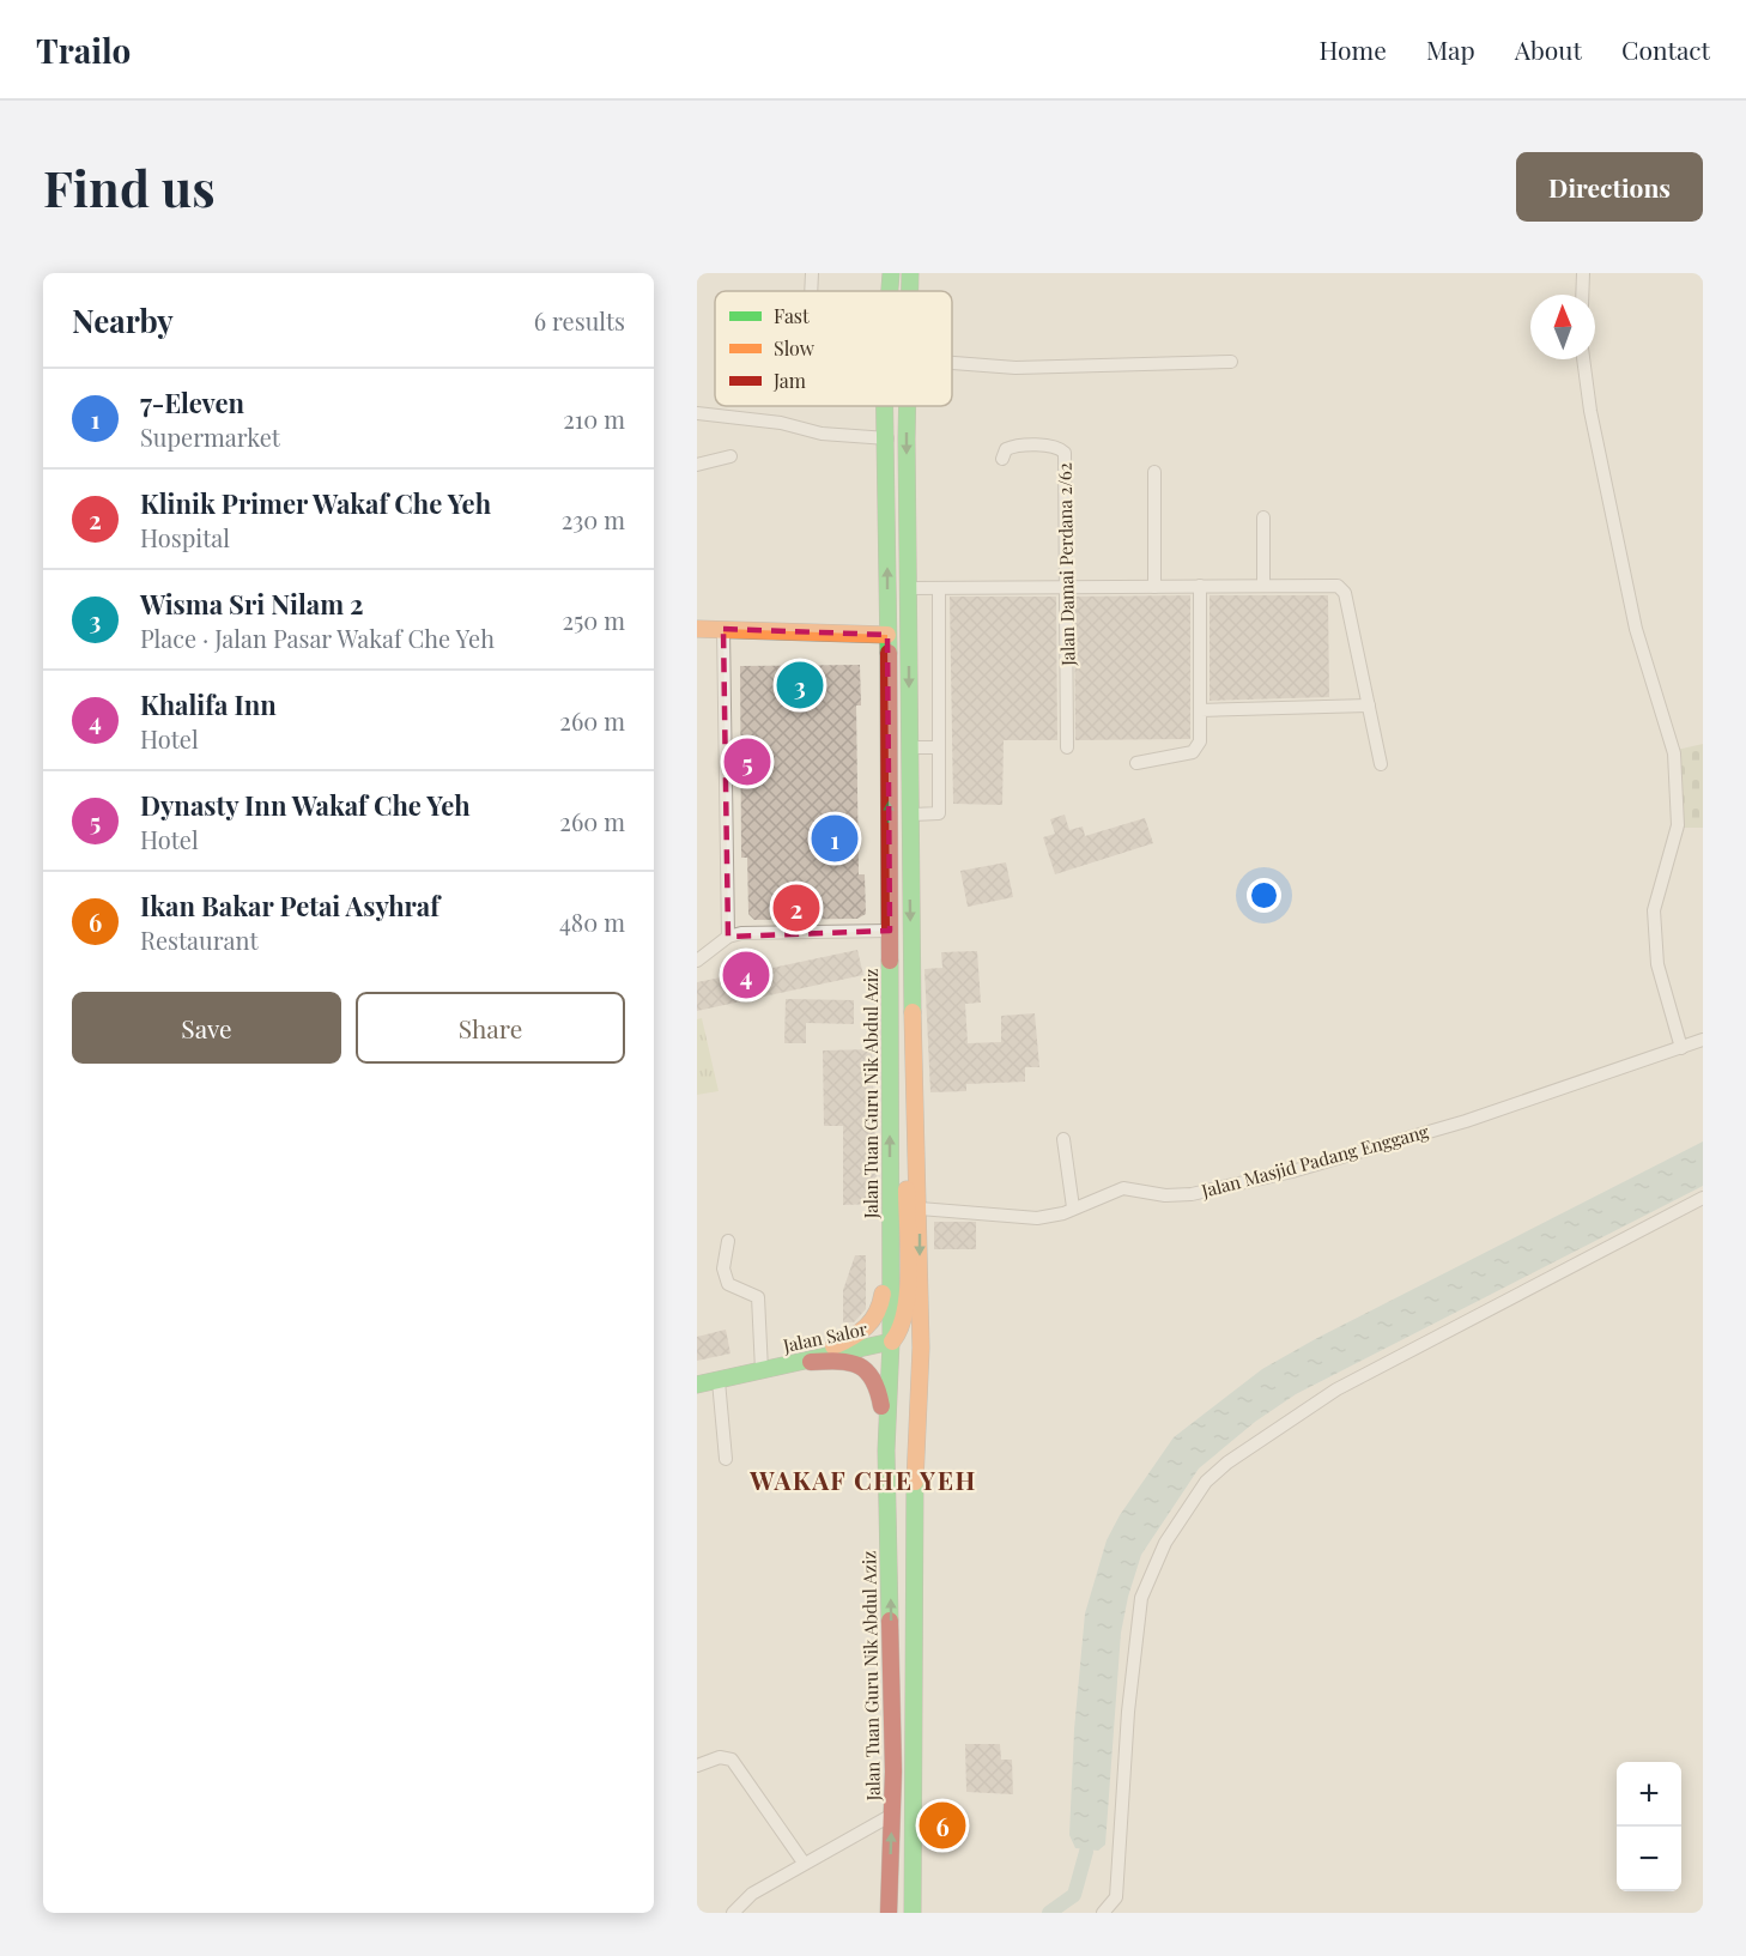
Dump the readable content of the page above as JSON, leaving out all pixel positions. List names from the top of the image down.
{
  "streets": {
    "main road": ["Jalan Tuan Guru Nik Abdul Aziz", "Jalan Salor"],
    "street": ["Jalan Damai Perdana 2/62", "Jalan Masjid Padang Enggang"]
  },
  "crossings": [
    ["Jalan Tuan Guru Nik Abdul Aziz", "Jalan Salor"]
  ],
  "districts": ["WAKAF CHE YEH"],
  "legend": ["Fast", "Slow", "Jam"],
  "north": "top",
  "page": {
    "header": "Trailo",
    "nav": [
      "Home",
      "Map",
      "About",
      "Contact"
    ],
    "buttons": [
      "Directions",
      ["Save", "Share"]
    ],
    "title": "Find us",
    "heading": ["Nearby", "6 results"],
    "list": [
      {
        "mark": "1",
        "name": "7-Eleven",
        "note": "Supermarket",
        "value": "210 m"
      },
      {
        "mark": "2",
        "name": "Klinik Primer Wakaf Che Yeh",
        "note": "Hospital",
        "value": "230 m"
      },
      {
        "mark": "3",
        "name": "Wisma Sri Nilam 2",
        "note": "Place · Jalan Pasar Wakaf Che Yeh",
        "value": "250 m"
      },
      {
        "mark": "4",
        "name": "Khalifa Inn",
        "note": "Hotel",
        "value": "260 m"
      },
      {
        "mark": "5",
        "name": "Dynasty Inn Wakaf Che Yeh",
        "note": "Hotel",
        "value": "260 m"
      },
      {
        "mark": "6",
        "name": "Ikan Bakar Petai Asyhraf",
        "note": "Restaurant",
        "value": "480 m"
      }
    ],
    "pins": [
      "3",
      "5",
      "1",
      "2",
      "4",
      "6"
    ],
    "map_buttons": ["+", "−"]
  }
}
